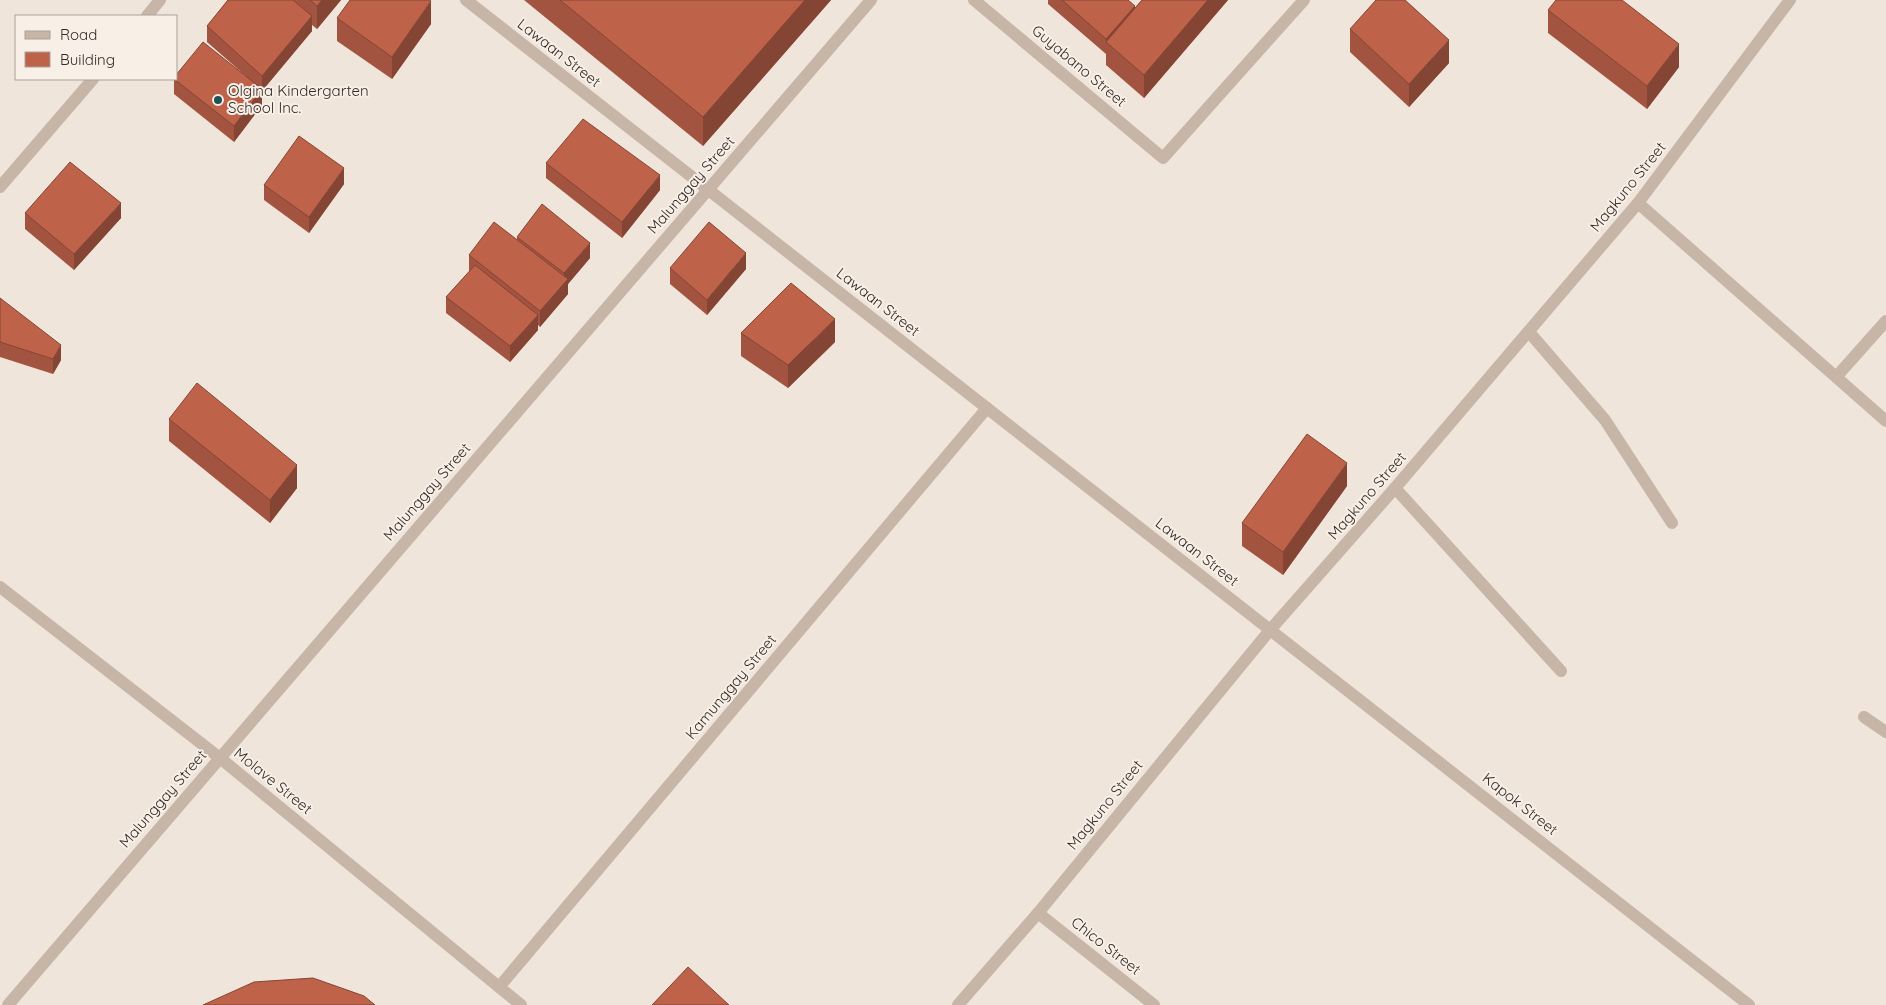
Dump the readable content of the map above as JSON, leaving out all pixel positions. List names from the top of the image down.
{
  "streets": {
    "street": [
      "Lawaan Street",
      "Guyabano Street",
      "Malunggay Street",
      "Magkuno Street",
      "Kamunggay Street",
      "Molave Street",
      "Kapok Street",
      "Chico Street"
    ]
  },
  "crossings": [
    ["Lawaan Street", "Malunggay Street"],
    ["Lawaan Street", "Magkuno Street"],
    ["Lawaan Street", "Kamunggay Street"],
    ["Lawaan Street", "Kapok Street"],
    ["Malunggay Street", "Molave Street"],
    ["Magkuno Street", "Kapok Street"],
    ["Magkuno Street", "Chico Street"],
    ["Kamunggay Street", "Molave Street"]
  ],
  "places": ["Olgina Kindergarten School Inc."],
  "legend": ["Road", "Building"]
}
